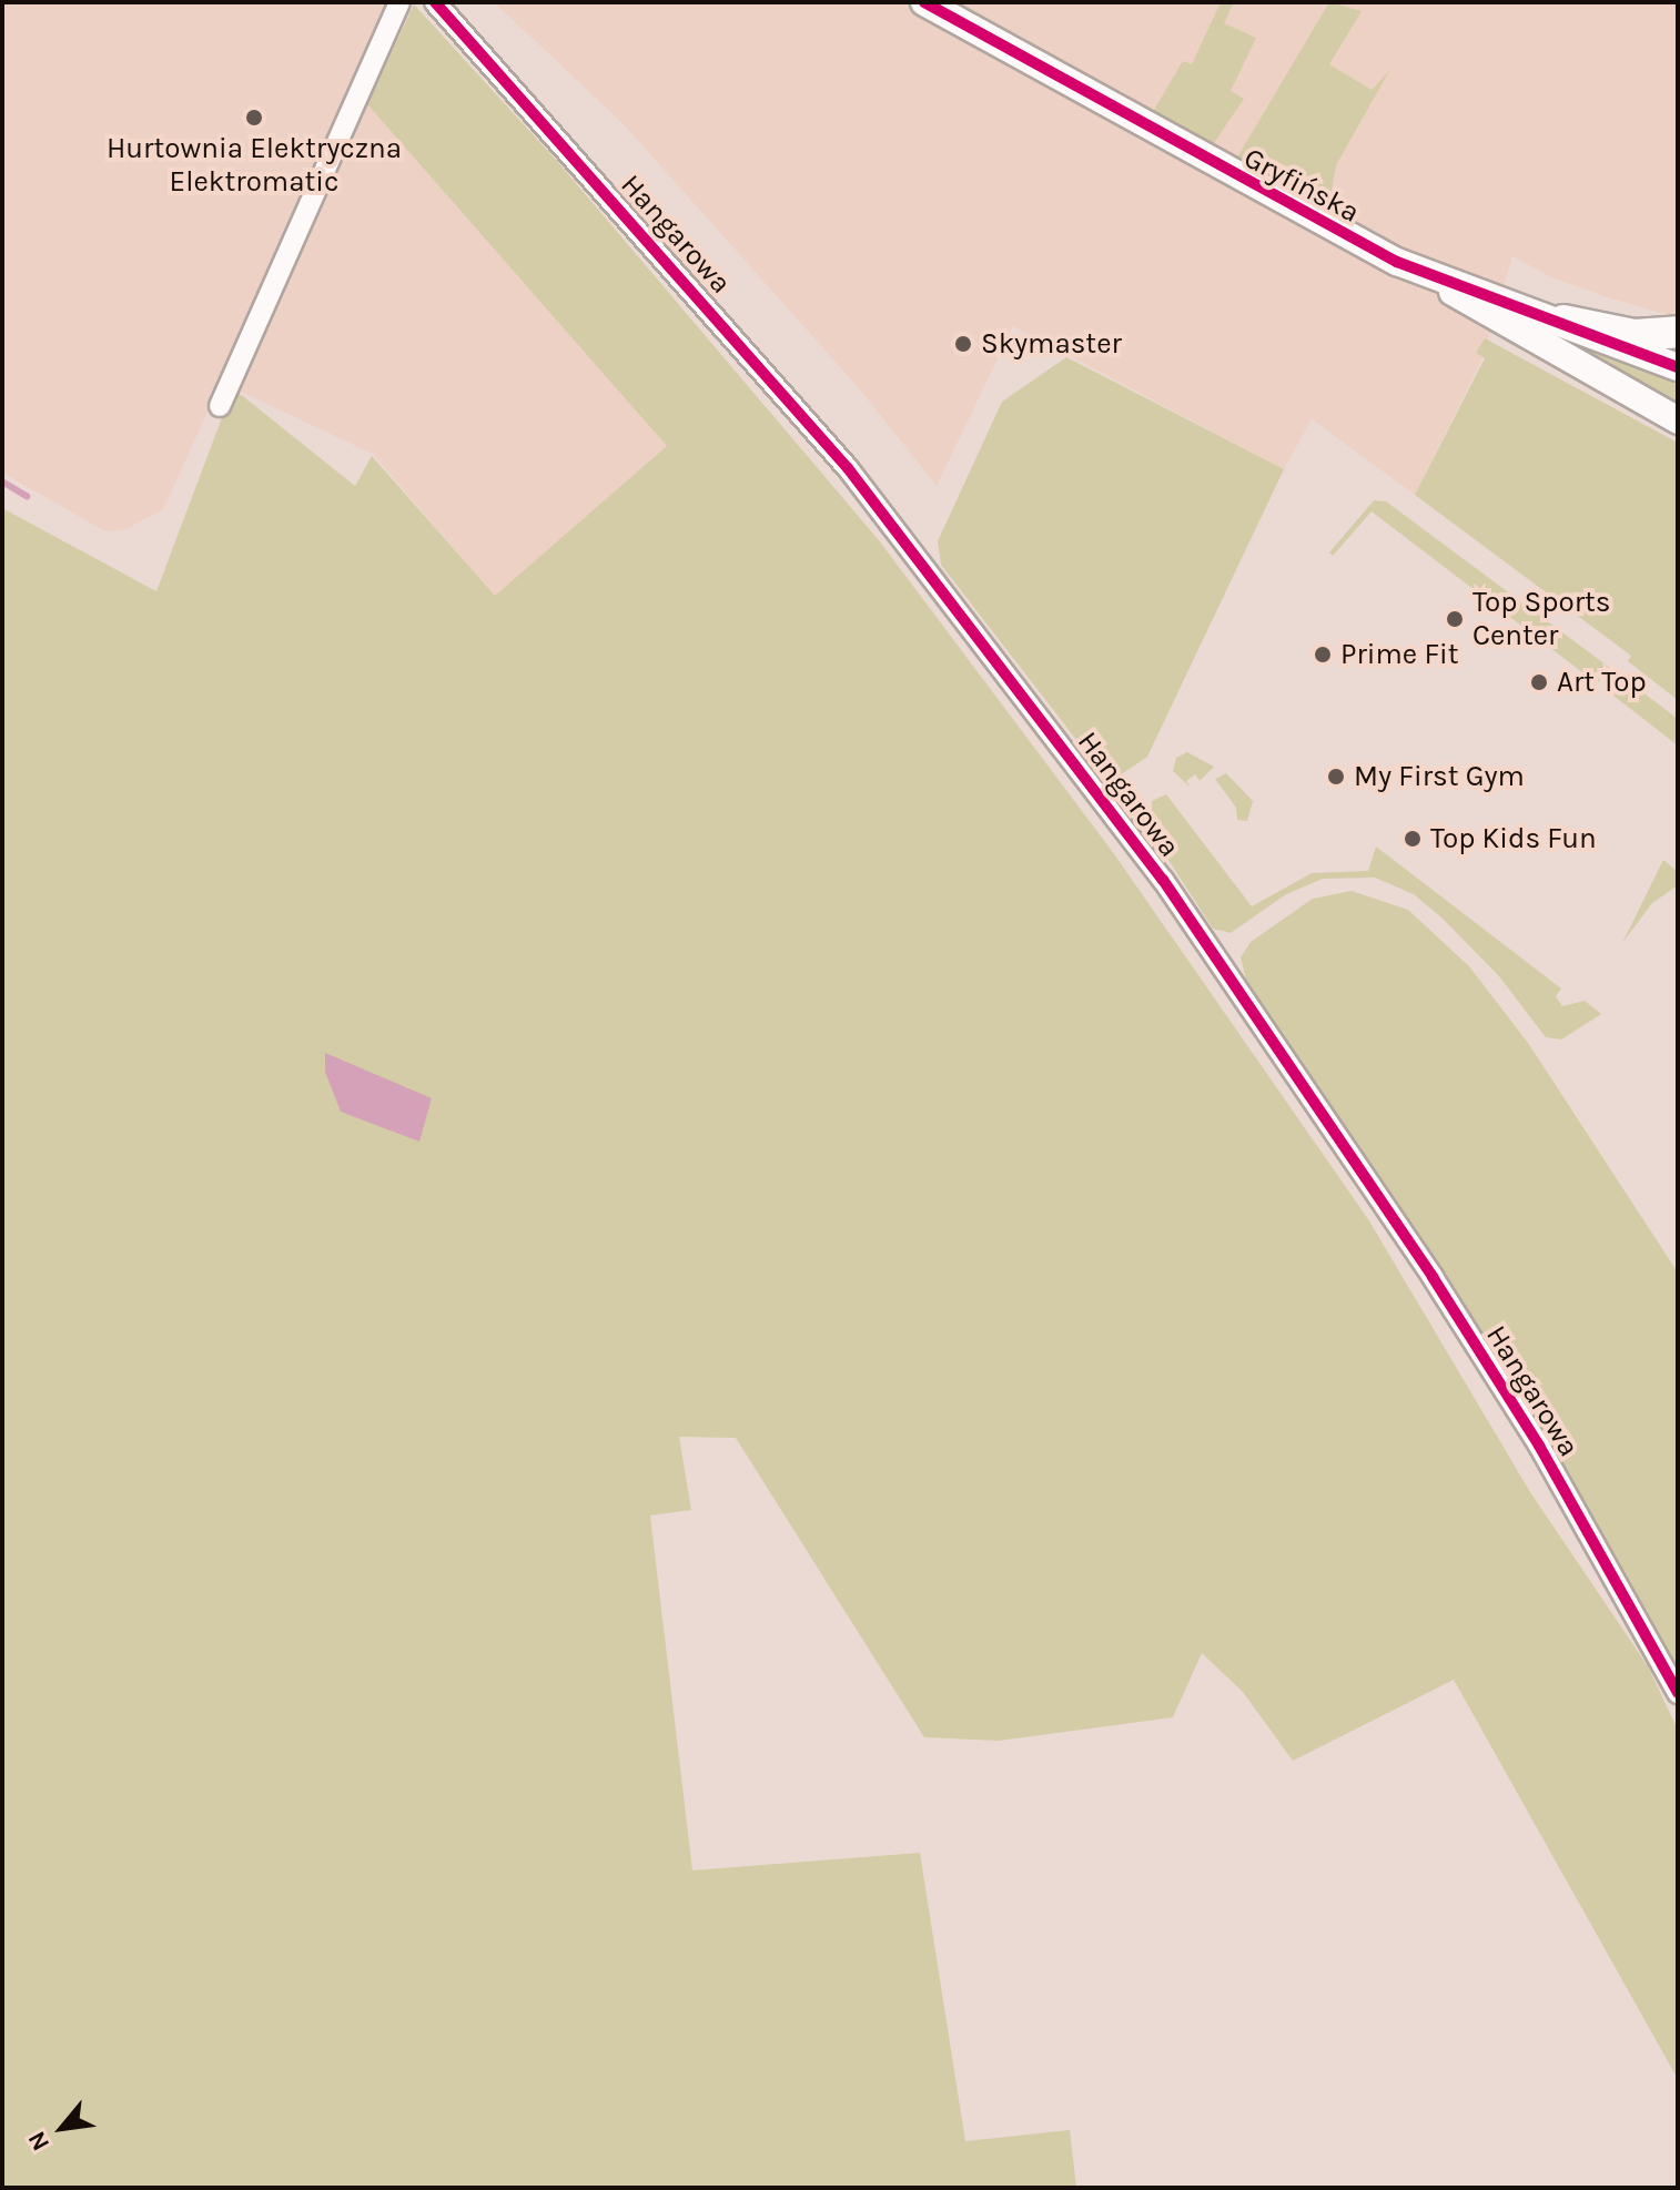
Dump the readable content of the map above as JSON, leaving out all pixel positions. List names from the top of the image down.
{
  "streets": {
    "street": ["Gryfińska", "Hangarowa"]
  },
  "places": [
    "Hurtownia Elektryczna Elektromatic",
    "Skymaster",
    "Top Sports Center",
    "Prime Fit",
    "Art Top",
    "My First Gym",
    "Top Kids Fun"
  ],
  "north": "bottom left"
}
